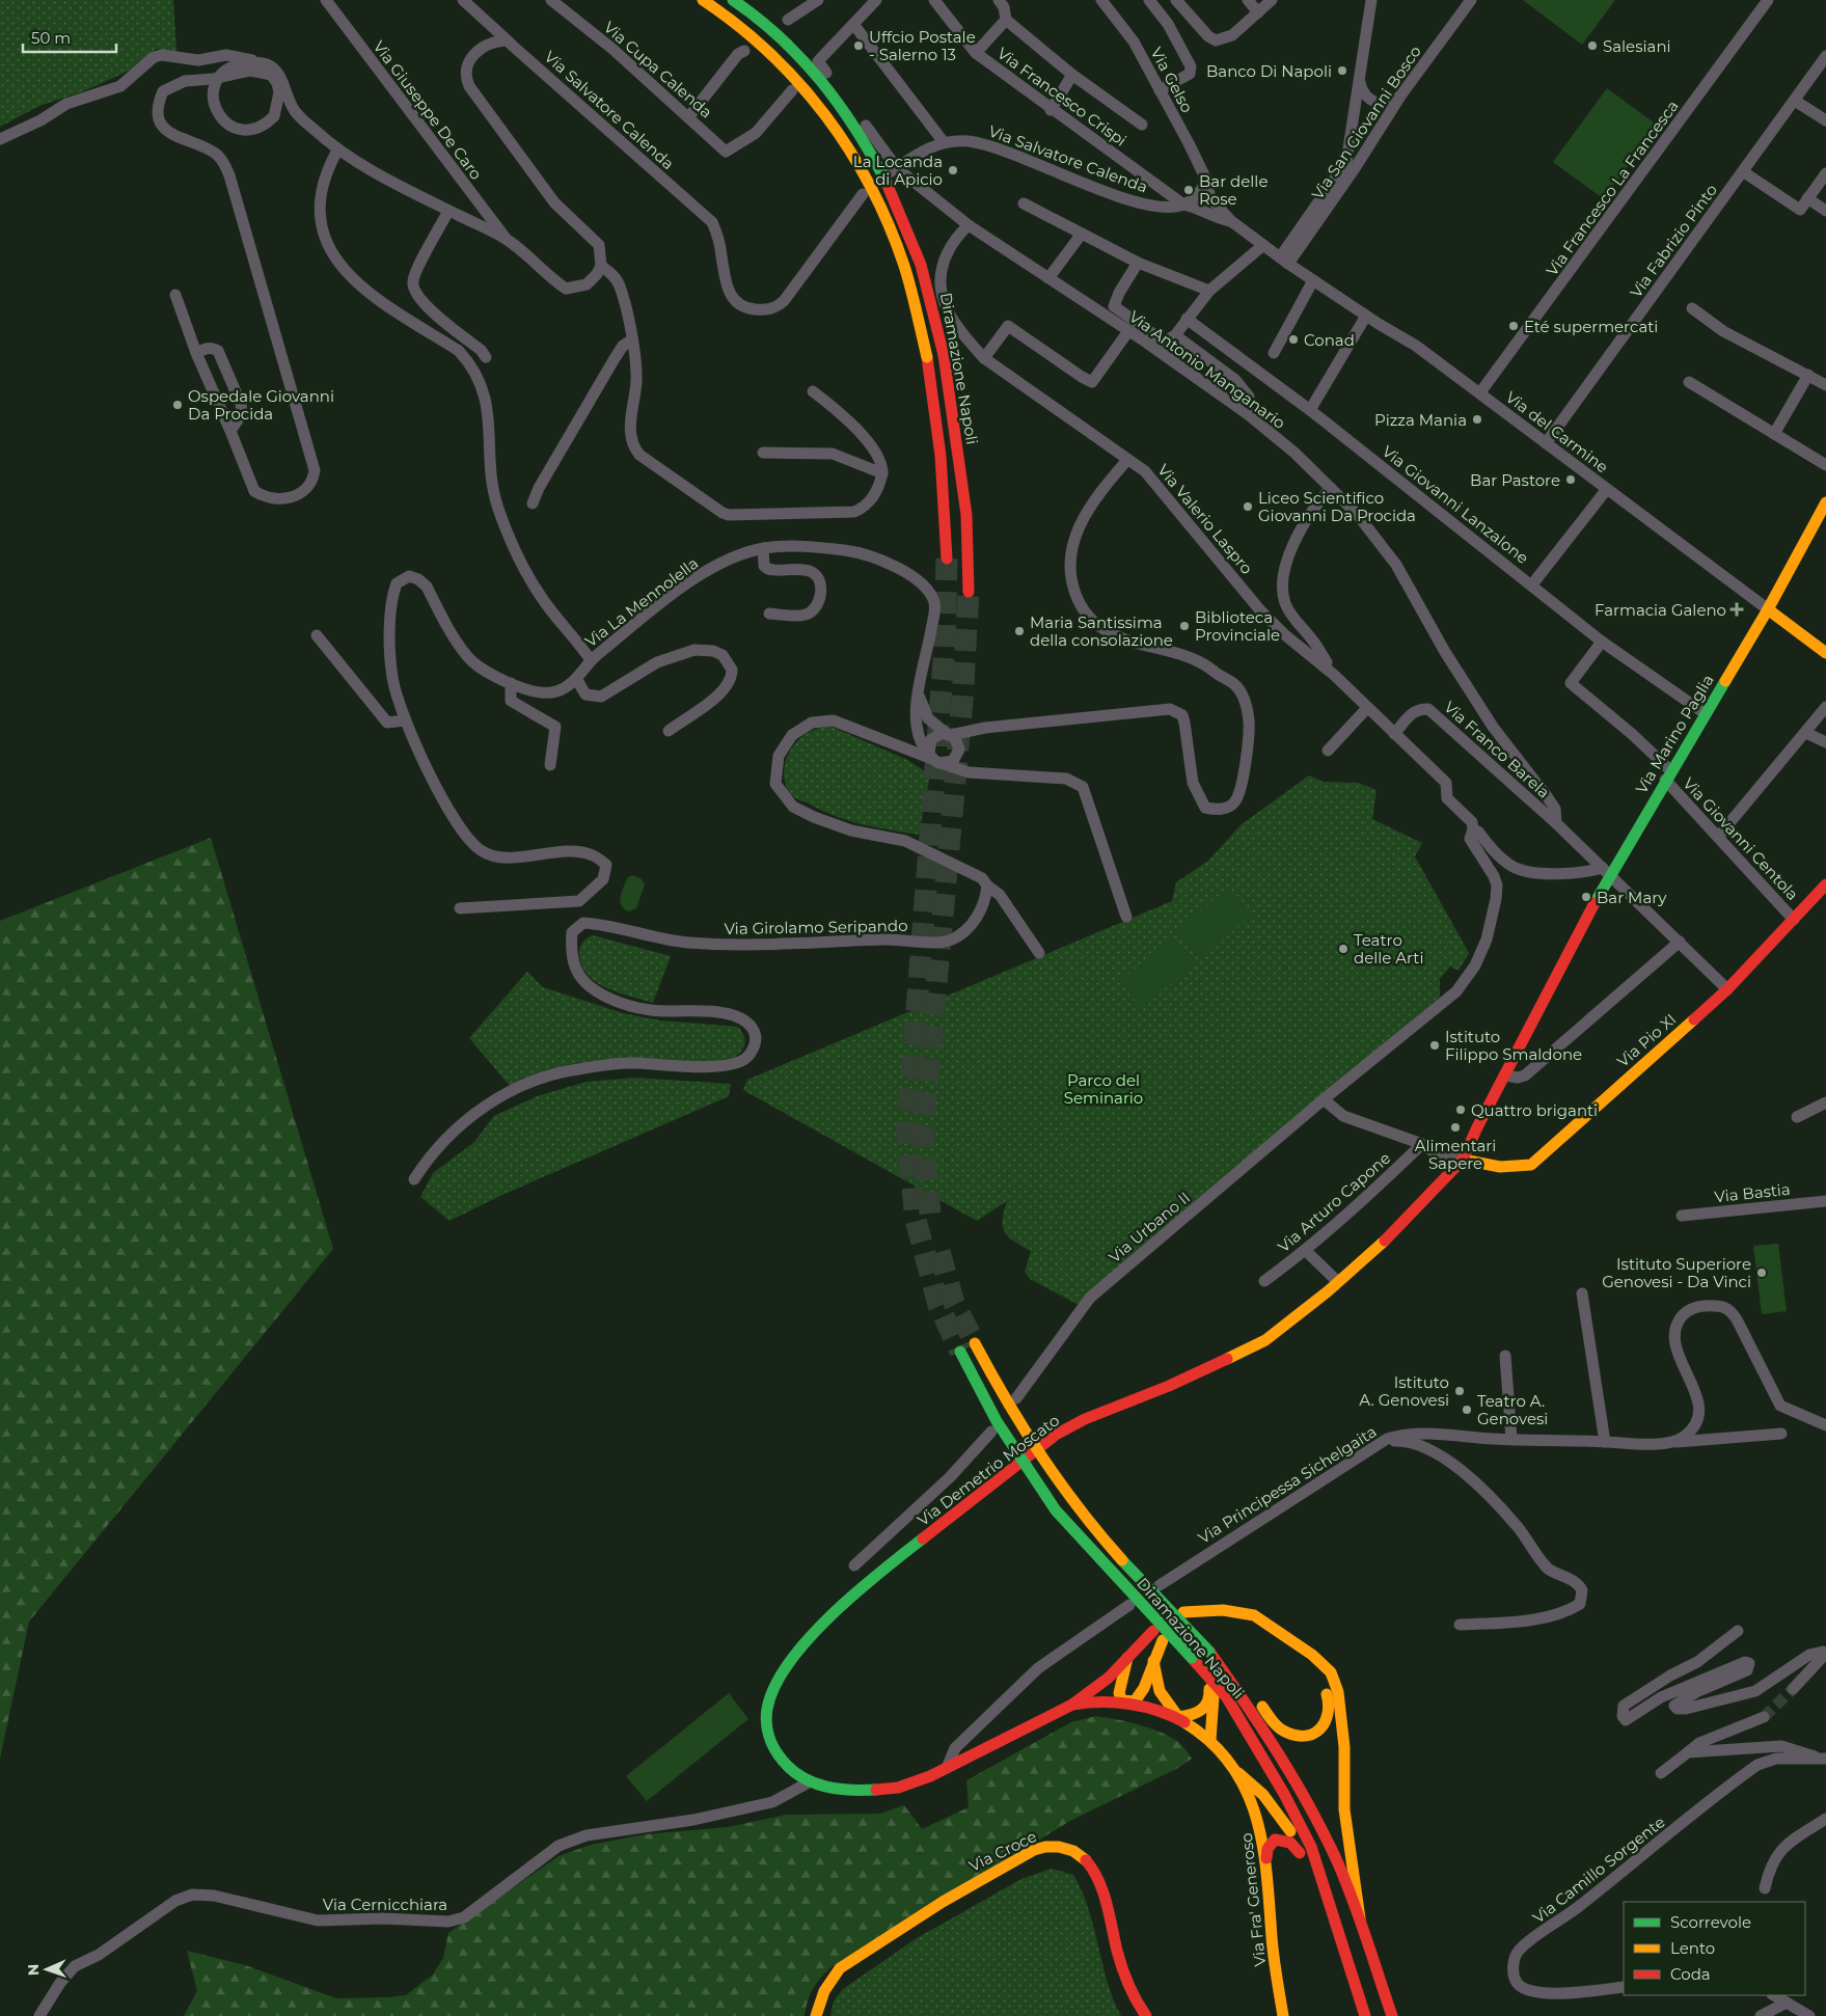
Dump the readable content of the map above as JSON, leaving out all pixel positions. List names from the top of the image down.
{
  "streets": {
    "main road": [
      "Diramazione Napoli",
      "Via del Carmine",
      "Via Marino Paglia",
      "Via Pio XI",
      "Via Demetrio Moscato",
      "Via Croce",
      "Via Fra' Generoso"
    ],
    "street": [
      "Via Cupa Calenda",
      "Via Gelso",
      "Via Francesco Crispi",
      "Via Giuseppe De Caro",
      "Via Salvatore Calenda",
      "Via San Giovanni Bosco",
      "Via Francesco La Francesca",
      "Via Fabrizio Pinto",
      "Via Antonio Manganario",
      "Via Giovanni Lanzalone",
      "Via Valerio Laspro",
      "Via La Mennolella",
      "Via Franco Barela",
      "Via Giovanni Centola",
      "Via Girolamo Seripando",
      "Via Bastia",
      "Via Arturo Capone",
      "Via Urbano II",
      "Via Principessa Sichelgaita",
      "Via Camillo Sorgente",
      "Via Cernicchiara"
    ]
  },
  "crossings": [
    ["Via Gelso", "Via del Carmine"],
    ["Via Francesco Crispi", "Via Salvatore Calenda"],
    ["Via Salvatore Calenda", "Via Antonio Manganario"],
    ["Via San Giovanni Bosco", "Via del Carmine"],
    ["Via Francesco La Francesca", "Via del Carmine"],
    ["Via Fabrizio Pinto", "Via del Carmine"],
    ["Via Antonio Manganario", "Via Valerio Laspro"],
    ["Via Antonio Manganario", "Via Franco Barela"],
    ["Via del Carmine", "Via Marino Paglia"],
    ["Via Giovanni Lanzalone", "Via Marino Paglia"],
    ["Via Giovanni Lanzalone", "Via Giovanni Centola"],
    ["Via Marino Paglia", "Via Giovanni Centola"],
    ["Via Marino Paglia", "Via Demetrio Moscato"],
    ["Via Giovanni Centola", "Via Pio XI"],
    ["Via Pio XI", "Via Demetrio Moscato"],
    ["Via Demetrio Moscato", "Via Fra' Generoso"],
    ["Via Demetrio Moscato", "Via Cernicchiara"],
    ["Via Fra' Generoso", "Via Cernicchiara"]
  ],
  "parks": ["Parco del Seminario"],
  "places": {
    "other": [
      "Uffcio Postale - Salerno 13",
      "Salesiani",
      "Banco Di Napoli",
      "La Locanda di Apicio",
      "Bar delle Rose",
      "Eté supermercati",
      "Conad",
      "Ospedale Giovanni Da Procida",
      "Pizza Mania",
      "Bar Pastore",
      "Liceo Scientifico Giovanni Da Procida",
      "Biblioteca Provinciale",
      "Maria Santissima della consolazione",
      "Bar Mary",
      "Teatro delle Arti",
      "Istituto Filippo Smaldone",
      "Quattro briganti",
      "Alimentari Sapere",
      "Istituto Superiore Genovesi - Da Vinci",
      "Istituto A. Genovesi",
      "Teatro A. Genovesi"
    ],
    "health": ["Farmacia Galeno"]
  },
  "legend": ["Scorrevole", "Lento", "Coda"],
  "scale_bar": "50 m",
  "north": "left"
}
